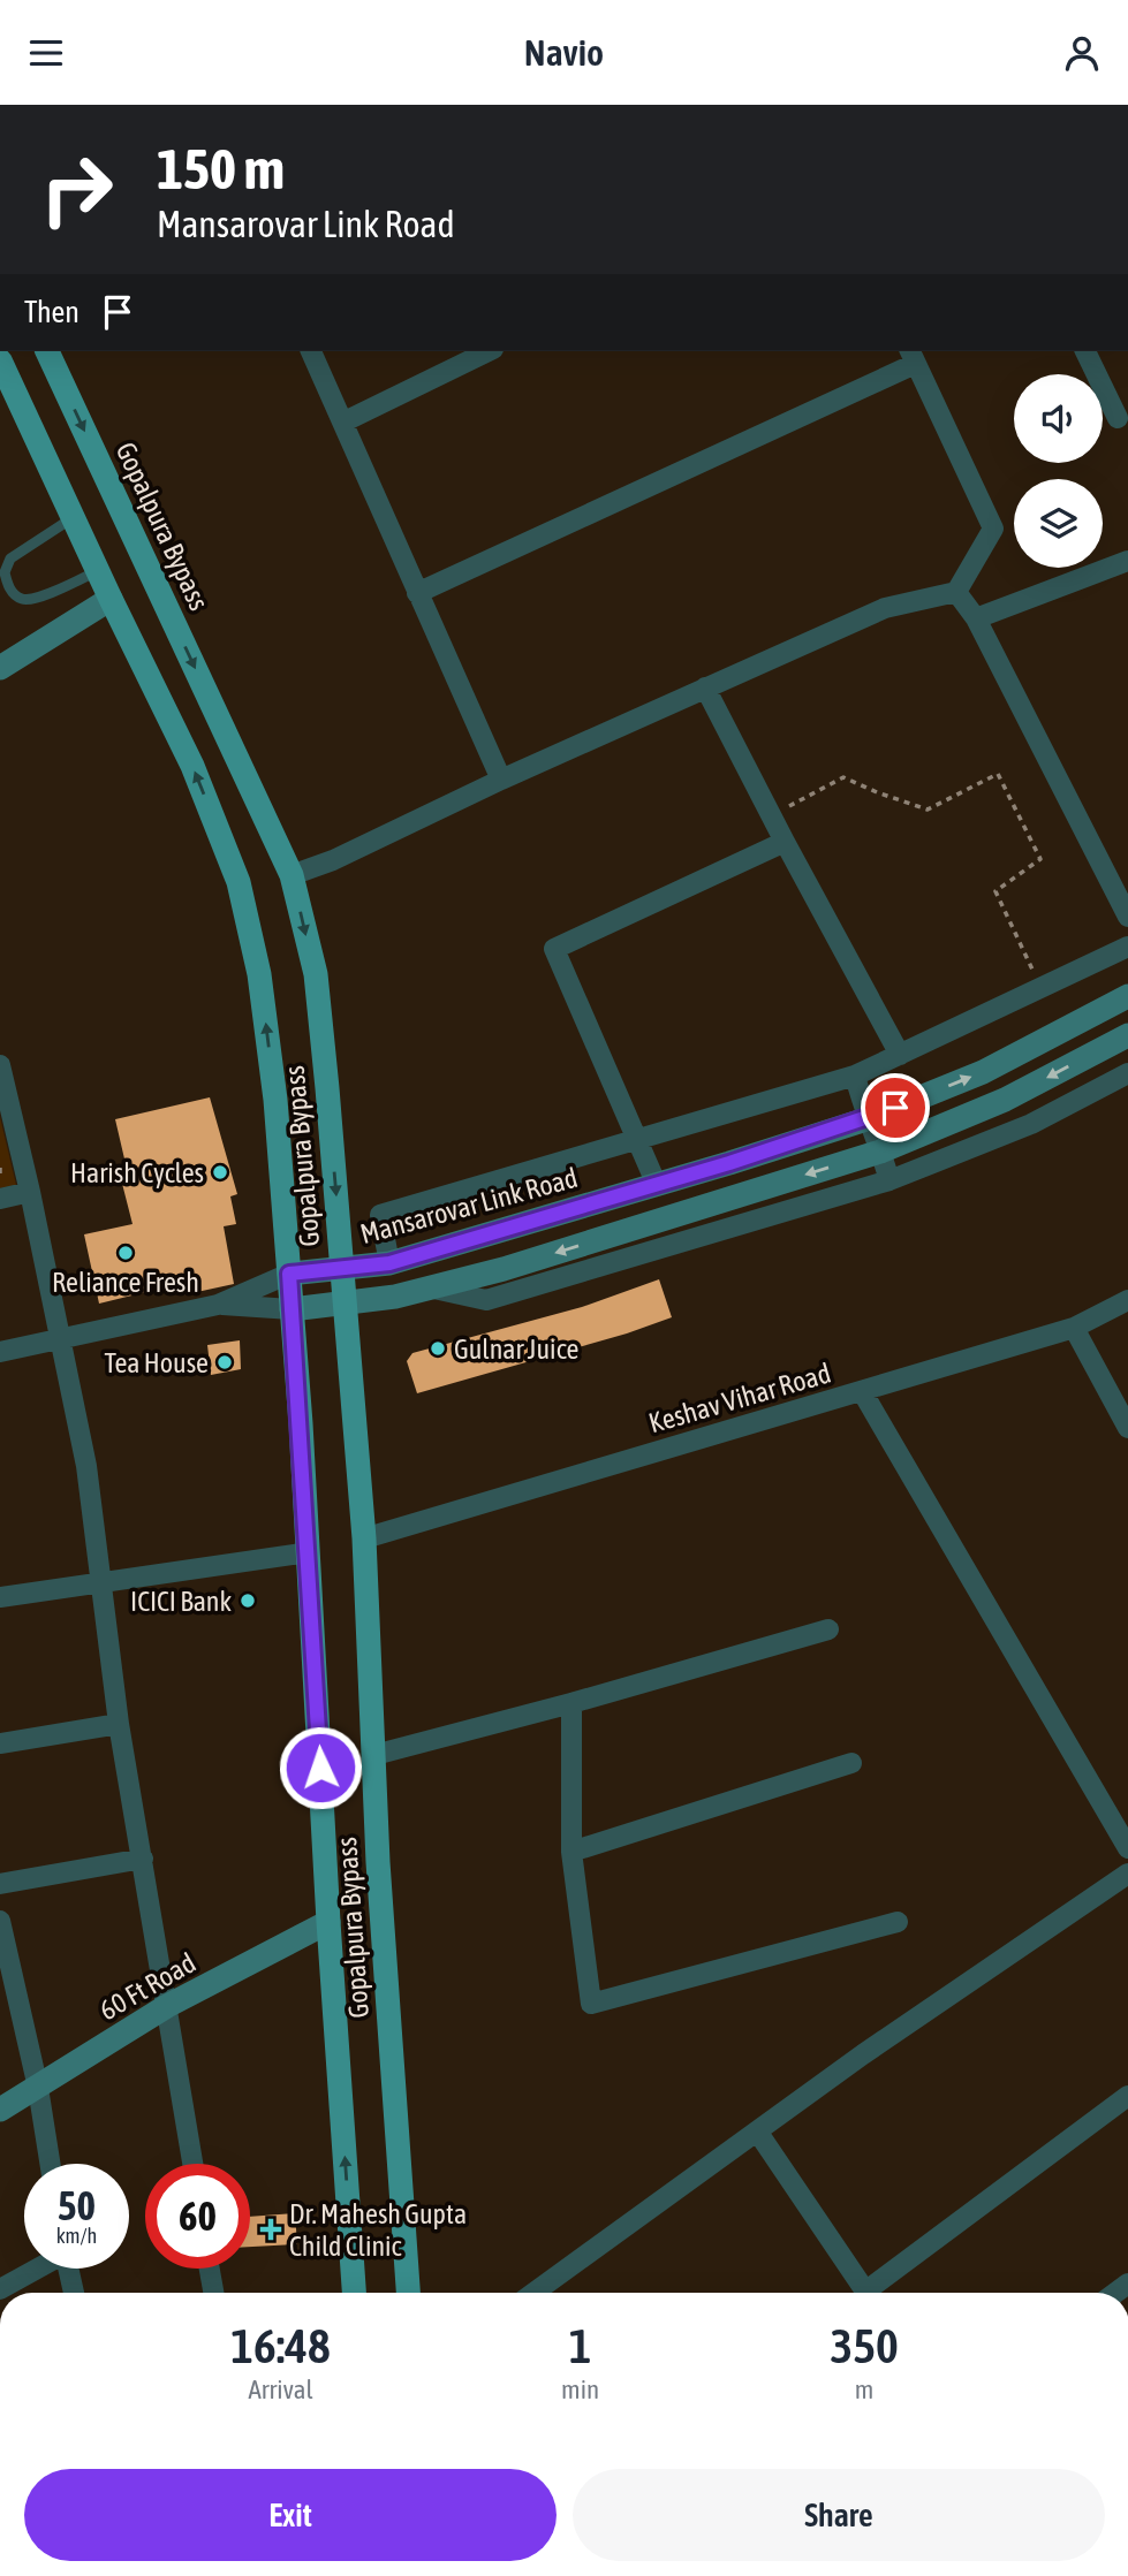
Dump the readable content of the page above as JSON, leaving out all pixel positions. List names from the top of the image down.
{
  "streets": {
    "main road": ["Gopalpura Bypass"],
    "street": ["Mansarovar Link Road", "Keshav Vihar Road", "60 Ft Road"]
  },
  "crossings": [
    ["Gopalpura Bypass", "Mansarovar Link Road"],
    ["Gopalpura Bypass", "Keshav Vihar Road"],
    ["Gopalpura Bypass", "60 Ft Road"]
  ],
  "places": {
    "other": [
      "Harish Cycles",
      "Reliance Fresh",
      "Gulnar Juice",
      "Tea House",
      "ICICI Bank"
    ],
    "health": ["Dr. Mahesh Gupta Child Clinic"]
  },
  "page": {
    "header": "Navio",
    "turn": ["150 m", "Mansarovar Link Road"],
    "then": "Then",
    "speed": "50 km/h",
    "limit": "60",
    "eta": [
      "16:48",
      "Arrival",
      "1",
      "min",
      "350",
      "m"
    ],
    "buttons": ["Exit", "Share"]
  }
}
